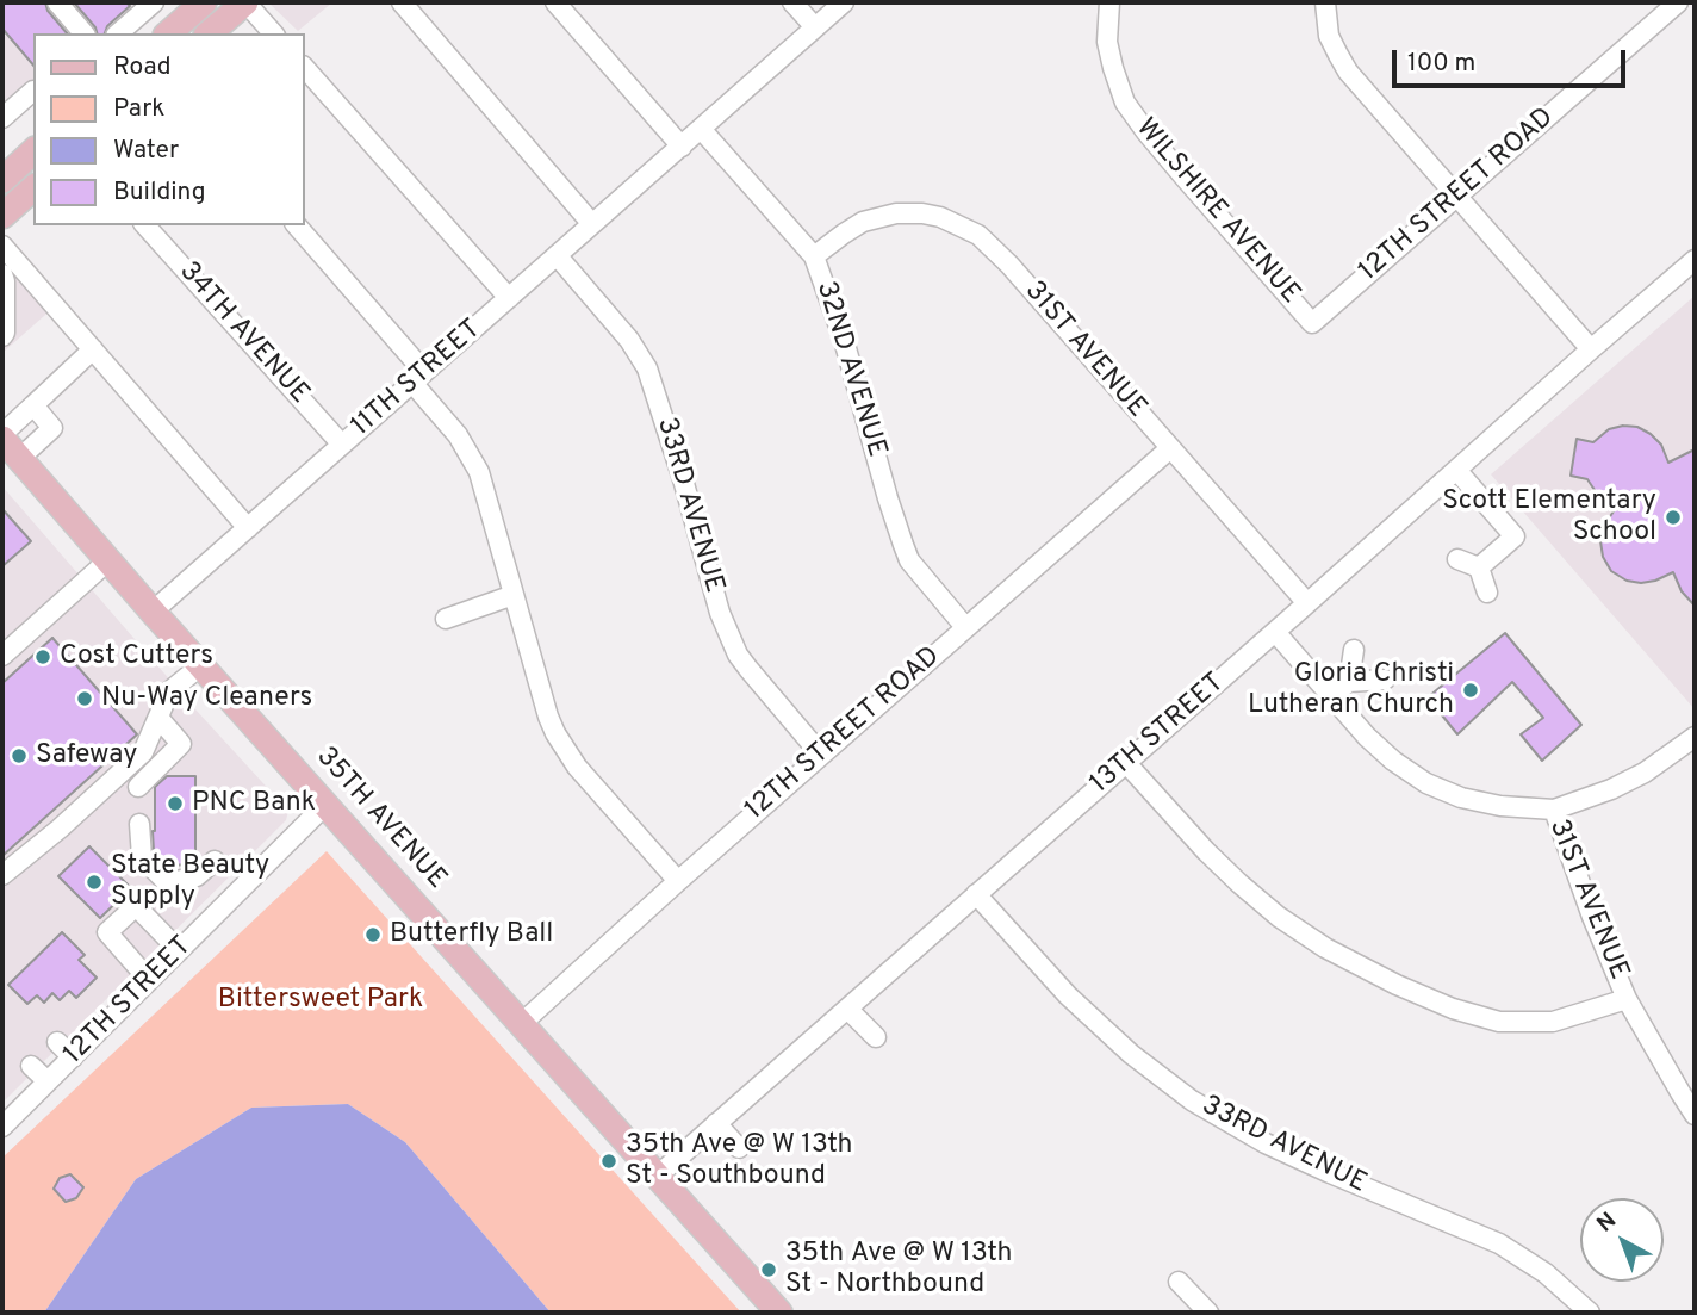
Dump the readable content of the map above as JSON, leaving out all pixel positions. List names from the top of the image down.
{
  "streets": {
    "main road": ["35TH AVENUE"],
    "street": [
      "12TH STREET ROAD",
      "WILSHIRE AVENUE",
      "34TH AVENUE",
      "31ST AVENUE",
      "32ND AVENUE",
      "11TH STREET",
      "33RD AVENUE",
      "13TH STREET",
      "12TH STREET"
    ]
  },
  "crossings": [
    ["12TH STREET ROAD", "WILSHIRE AVENUE"],
    ["12TH STREET ROAD", "31ST AVENUE"],
    ["12TH STREET ROAD", "32ND AVENUE"],
    ["12TH STREET ROAD", "33RD AVENUE"],
    ["12TH STREET ROAD", "35TH AVENUE"],
    ["34TH AVENUE", "11TH STREET"],
    ["31ST AVENUE", "32ND AVENUE"],
    ["31ST AVENUE", "13TH STREET"],
    ["32ND AVENUE", "11TH STREET"],
    ["11TH STREET", "33RD AVENUE"],
    ["11TH STREET", "35TH AVENUE"],
    ["33RD AVENUE", "13TH STREET"],
    ["13TH STREET", "35TH AVENUE"],
    ["35TH AVENUE", "12TH STREET"]
  ],
  "parks": ["Bittersweet Park"],
  "places": [
    "Scott Elementary School",
    "Cost Cutters",
    "Gloria Christi Lutheran Church",
    "Nu-Way Cleaners",
    "Safeway",
    "PNC Bank",
    "State Beauty Supply",
    "Butterfly Ball",
    "35th Ave @ W 13th St - Southbound",
    "35th Ave @ W 13th St - Northbound"
  ],
  "legend": [
    "Road",
    "Park",
    "Water",
    "Building"
  ],
  "scale_bar": "100 m",
  "north": "top left"
}
